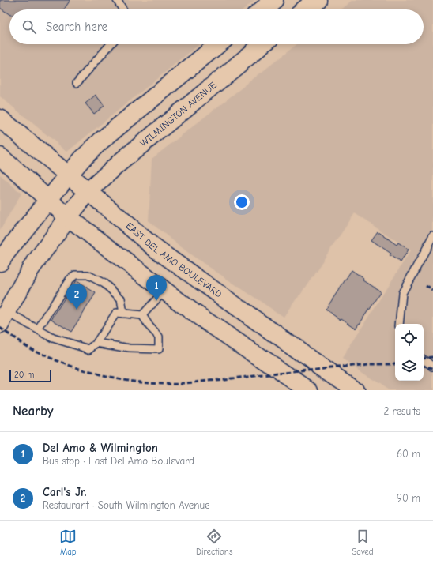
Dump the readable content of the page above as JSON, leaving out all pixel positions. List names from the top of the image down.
{
  "streets": {
    "main road": ["WILMINGTON AVENUE", "EAST DEL AMO BOULEVARD"]
  },
  "crossings": [
    ["WILMINGTON AVENUE", "EAST DEL AMO BOULEVARD"]
  ],
  "scale_bar": "20 m",
  "page": {
    "search": "Search here",
    "pins": ["1", "2"],
    "scale": "20 m",
    "heading": ["Nearby", "2 results"],
    "list": [
      {
        "mark": "1",
        "name": "Del Amo & Wilmington",
        "note": "Bus stop · East Del Amo Boulevard",
        "value": "60 m"
      },
      {
        "mark": "2",
        "name": "Carl's Jr.",
        "note": "Restaurant · South Wilmington Avenue",
        "value": "90 m"
      }
    ],
    "nav": ["Map", "Directions", "Saved"]
  }
}
